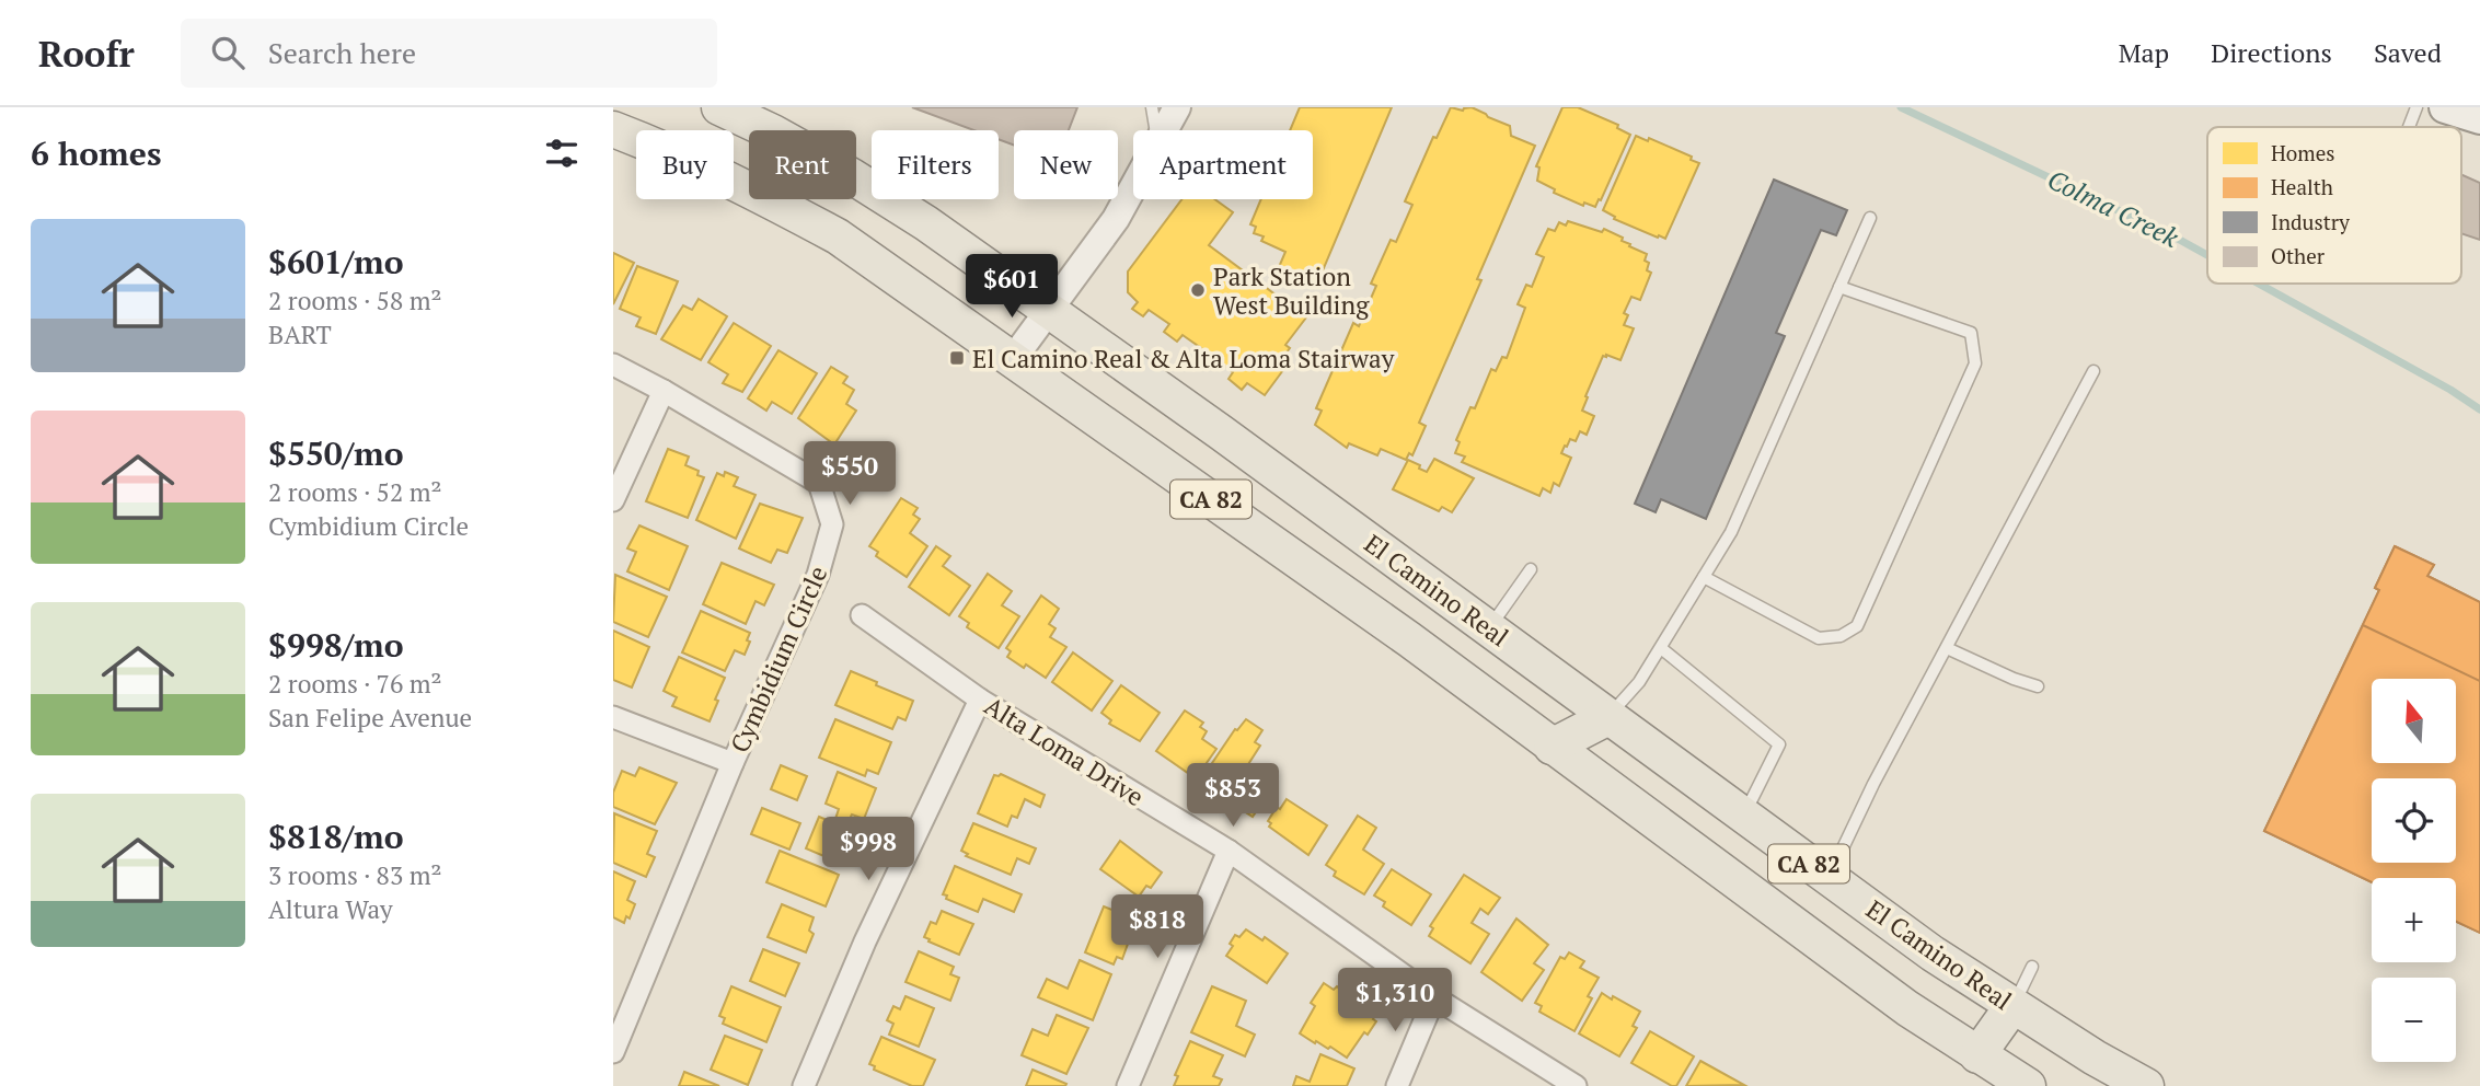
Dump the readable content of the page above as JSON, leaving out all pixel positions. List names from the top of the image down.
{
  "streets": {
    "main road": ["CA 82", "El Camino Real"],
    "street": ["Cymbidium Circle", "Alta Loma Drive"]
  },
  "water": ["Colma Creek"],
  "places": {
    "other": ["Park Station West Building"],
    "transit": ["El Camino Real & Alta Loma Stairway"]
  },
  "legend": [
    "Homes",
    "Health",
    "Industry",
    "Other"
  ],
  "north": "top",
  "page": {
    "header": "Roofr",
    "search": "Search here",
    "nav": ["Map", "Directions", "Saved"],
    "heading": "6 homes",
    "chip": [
      "Buy",
      "Rent",
      "Filters",
      "New",
      "Apartment"
    ],
    "list": [
      {
        "name": "$601/mo",
        "note": "2 rooms · 58 m² · BART"
      },
      {
        "name": "$550/mo",
        "note": "2 rooms · 52 m² · Cymbidium Circle"
      },
      {
        "name": "$998/mo",
        "note": "2 rooms · 76 m² · San Felipe Avenue"
      },
      {
        "name": "$818/mo",
        "note": "3 rooms · 83 m² · Altura Way"
      }
    ],
    "price": [
      "$601",
      "$550",
      "$853",
      "$998",
      "$818",
      "$1,310"
    ],
    "map_buttons": ["+", "−"]
  }
}
